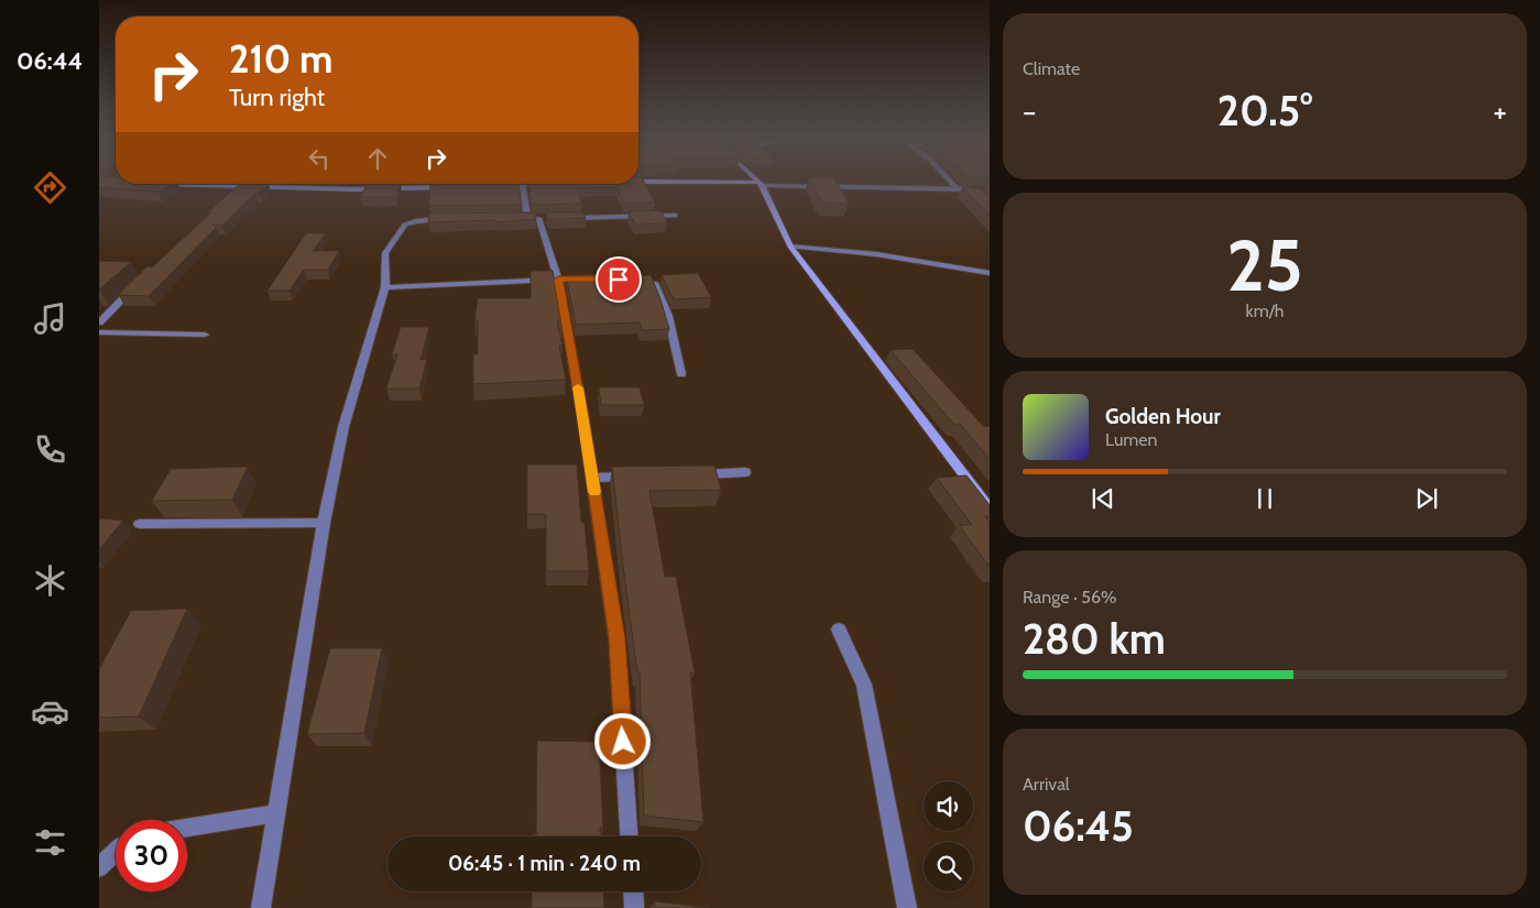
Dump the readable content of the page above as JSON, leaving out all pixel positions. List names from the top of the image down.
{
  "page": {
    "tabs": "06:44",
    "tile": [
      "Climate",
      ["25", "km/h"],
      ["Range · 56%", "280 km"],
      ["Arrival", "06:45"]
    ],
    "turn": ["210 m", "Turn right"],
    "heat": ["−", "20.5°", "+"],
    "song": ["Golden Hour", "Lumen"],
    "limit": "30",
    "trip": "06:45 · 1 min · 240 m"
  }
}
